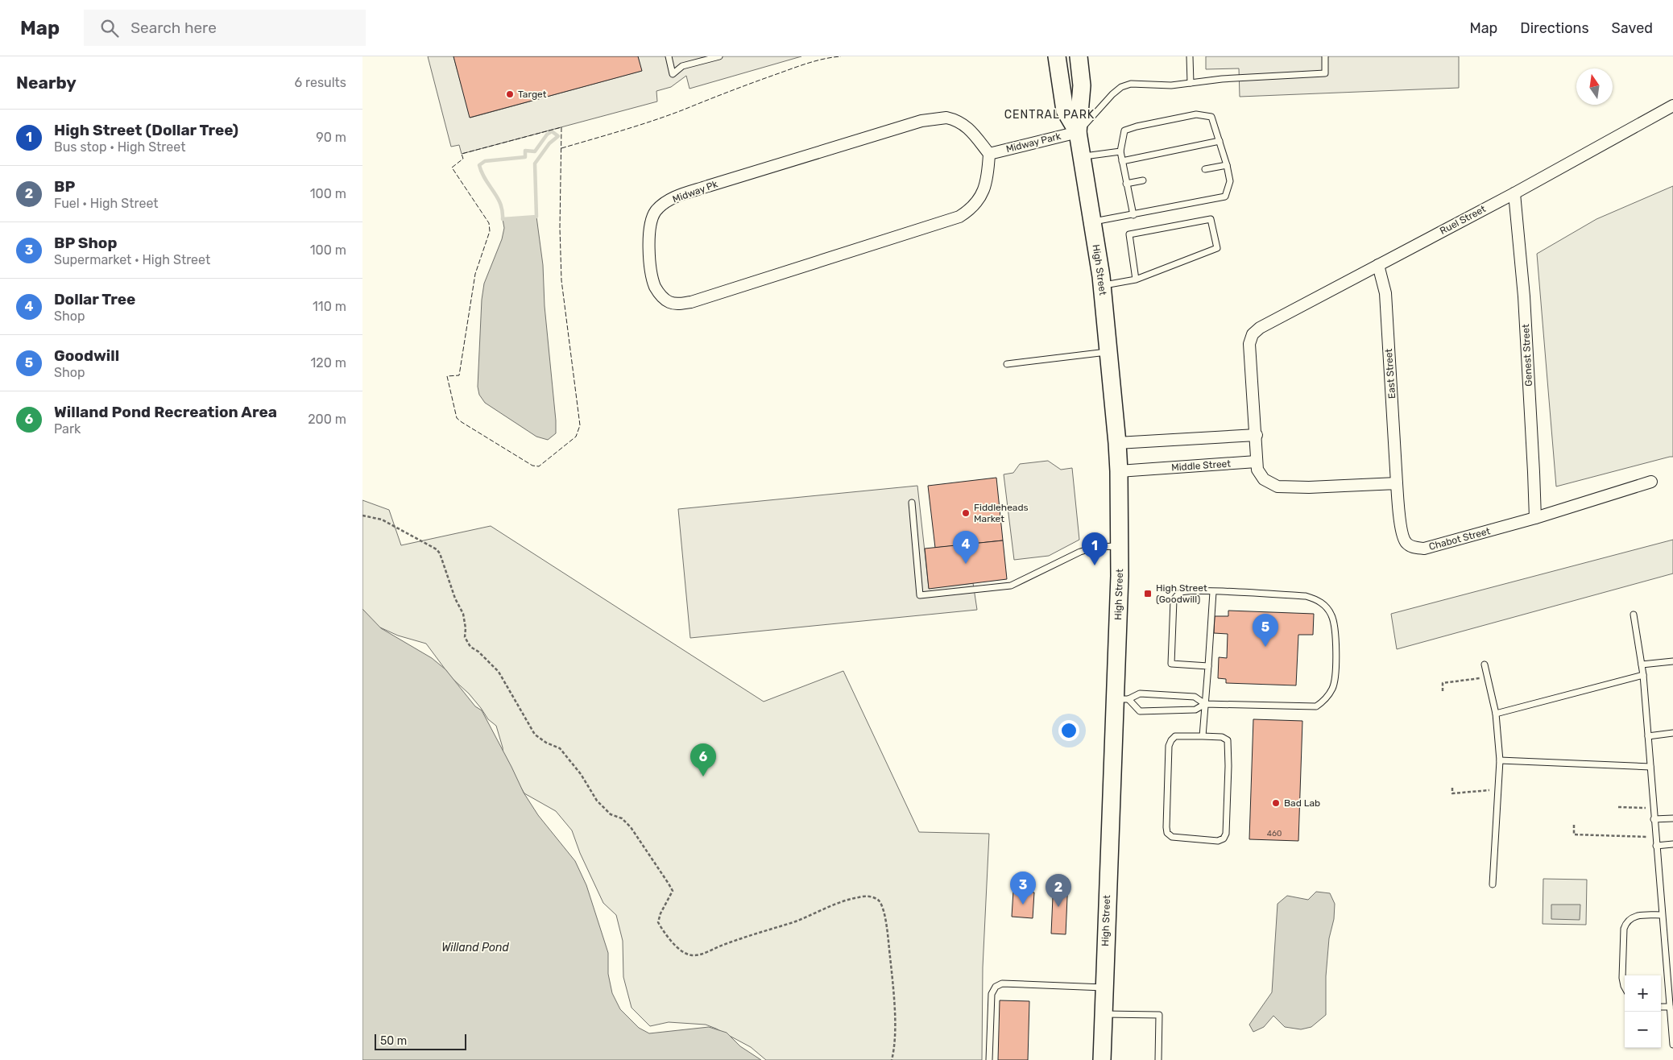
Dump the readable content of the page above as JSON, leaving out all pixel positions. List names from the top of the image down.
{
  "streets": {
    "main road": ["High Street"],
    "street": [
      "Midway Park",
      "Midway Pk",
      "Ruel Street",
      "Genest Street",
      "East Street",
      "Middle Street",
      "Chabot Street"
    ]
  },
  "crossings": [
    ["Midway Park", "Midway Pk"],
    ["Midway Park", "High Street"],
    ["Ruel Street", "Genest Street"],
    ["Ruel Street", "East Street"],
    ["High Street", "Middle Street"],
    ["Genest Street", "Chabot Street"],
    ["East Street", "Chabot Street"]
  ],
  "districts": ["CENTRAL PARK"],
  "water": ["Willand Pond"],
  "places": {
    "other": ["Target", "Fiddleheads Market", "Bad Lab"],
    "transit": ["High Street (Goodwill)"]
  },
  "house_numbers": ["460"],
  "scale_bar": "50 m",
  "north": "top",
  "page": {
    "header": "Map",
    "search": "Search here",
    "nav": ["Map", "Directions", "Saved"],
    "heading": ["Nearby", "6 results"],
    "list": [
      {
        "mark": "1",
        "name": "High Street (Dollar Tree)",
        "note": "Bus stop · High Street",
        "value": "90 m"
      },
      {
        "mark": "2",
        "name": "BP",
        "note": "Fuel · High Street",
        "value": "100 m"
      },
      {
        "mark": "3",
        "name": "BP Shop",
        "note": "Supermarket · High Street",
        "value": "100 m"
      },
      {
        "mark": "4",
        "name": "Dollar Tree",
        "note": "Shop",
        "value": "110 m"
      },
      {
        "mark": "5",
        "name": "Goodwill",
        "note": "Shop",
        "value": "120 m"
      },
      {
        "mark": "6",
        "name": "Willand Pond Recreation Area",
        "note": "Park",
        "value": "200 m"
      }
    ],
    "pins": [
      "4",
      "1",
      "5",
      "6",
      "3",
      "2"
    ],
    "map_buttons": ["+", "−"],
    "scale": "50 m"
  }
}
